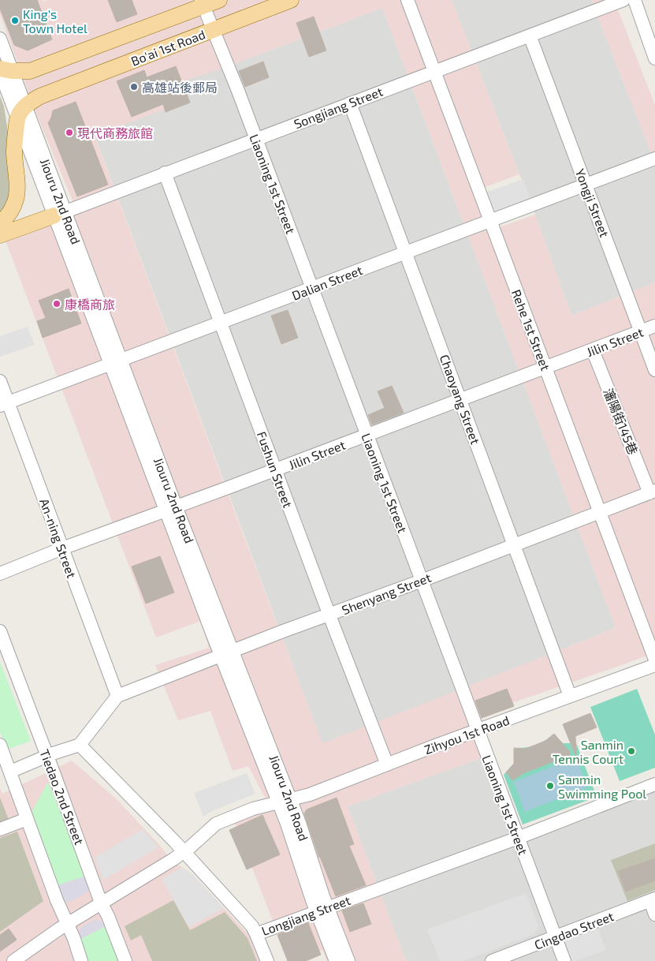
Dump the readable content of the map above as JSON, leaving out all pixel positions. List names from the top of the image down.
{
  "streets": {
    "main road": ["Bo'ai 1st Road"],
    "street": [
      "Songjiang Street",
      "Liaoning 1st Street",
      "Jiouru 2nd Road",
      "Yongji Street",
      "Dalian Street",
      "Rehe 1st Street",
      "Jilin Street",
      "Chaoyang Street",
      "瀋陽街145巷",
      "Fushun Street",
      "An-ning Street",
      "Shenyang Street",
      "Zihyou 1st Road",
      "Tiedao 2nd Street",
      "Longjiang Street",
      "Cingdao Street"
    ]
  },
  "crossings": [
    ["Bo'ai 1st Road", "Liaoning 1st Street"],
    ["Bo'ai 1st Road", "Jiouru 2nd Road"],
    ["Songjiang Street", "Liaoning 1st Street"],
    ["Songjiang Street", "Jiouru 2nd Road"],
    ["Songjiang Street", "Yongji Street"],
    ["Songjiang Street", "Rehe 1st Street"],
    ["Songjiang Street", "Chaoyang Street"],
    ["Songjiang Street", "Fushun Street"],
    ["Liaoning 1st Street", "Dalian Street"],
    ["Liaoning 1st Street", "Jilin Street"],
    ["Liaoning 1st Street", "Shenyang Street"],
    ["Liaoning 1st Street", "Zihyou 1st Road"],
    ["Liaoning 1st Street", "Longjiang Street"],
    ["Liaoning 1st Street", "Cingdao Street"],
    ["Jiouru 2nd Road", "Dalian Street"],
    ["Jiouru 2nd Road", "Jilin Street"],
    ["Jiouru 2nd Road", "Shenyang Street"],
    ["Jiouru 2nd Road", "Zihyou 1st Road"],
    ["Jiouru 2nd Road", "Longjiang Street"],
    ["Yongji Street", "Dalian Street"],
    ["Yongji Street", "Jilin Street"],
    ["Dalian Street", "Rehe 1st Street"],
    ["Dalian Street", "Chaoyang Street"],
    ["Dalian Street", "Fushun Street"],
    ["Dalian Street", "An-ning Street"],
    ["Rehe 1st Street", "Jilin Street"],
    ["Rehe 1st Street", "Shenyang Street"],
    ["Jilin Street", "Chaoyang Street"],
    ["Jilin Street", "瀋陽街145巷"],
    ["Jilin Street", "Fushun Street"],
    ["Jilin Street", "An-ning Street"],
    ["Chaoyang Street", "Shenyang Street"],
    ["Chaoyang Street", "Zihyou 1st Road"],
    ["瀋陽街145巷", "Shenyang Street"],
    ["Fushun Street", "Shenyang Street"],
    ["Fushun Street", "Zihyou 1st Road"],
    ["An-ning Street", "Shenyang Street"],
    ["Zihyou 1st Road", "Tiedao 2nd Street"],
    ["Zihyou 1st Road", "Longjiang Street"]
  ],
  "places": [
    "King's Town Hotel",
    "高雄站後郵局",
    "現代商務旅館",
    "康橋商旅",
    "Sanmin Tennis Court",
    "Sanmin Swimming Pool"
  ]
}
